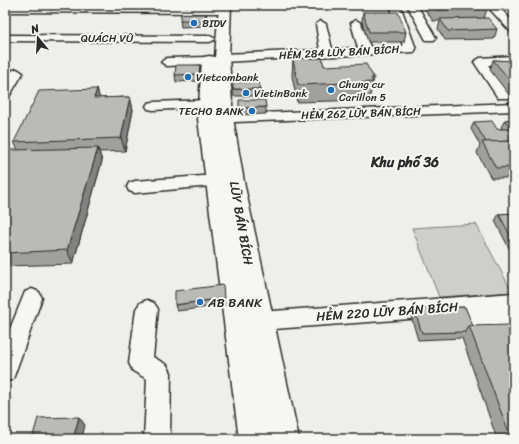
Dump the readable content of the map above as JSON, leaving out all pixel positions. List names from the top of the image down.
{
  "streets": {
    "main road": ["LŨY BÁN BÍCH"],
    "street": [
      "QUÁCH VŨ",
      "HẺM 284 LŨY BÁN BÍCH",
      "HẺM 262 LŨY BÁN BÍCH",
      "HẺM 220 LŨY BÁN BÍCH"
    ]
  },
  "crossings": [
    ["QUÁCH VŨ", "LŨY BÁN BÍCH"],
    ["HẺM 284 LŨY BÁN BÍCH", "LŨY BÁN BÍCH"],
    ["HẺM 262 LŨY BÁN BÍCH", "LŨY BÁN BÍCH"],
    ["LŨY BÁN BÍCH", "HẺM 220 LŨY BÁN BÍCH"]
  ],
  "districts": ["Khu phố 36"],
  "places": [
    "BIDV",
    "Vietcombank",
    "Chung cư Carillon 5",
    "VietinBank",
    "TECHO BANK",
    "AB BANK"
  ],
  "north": "top"
}
